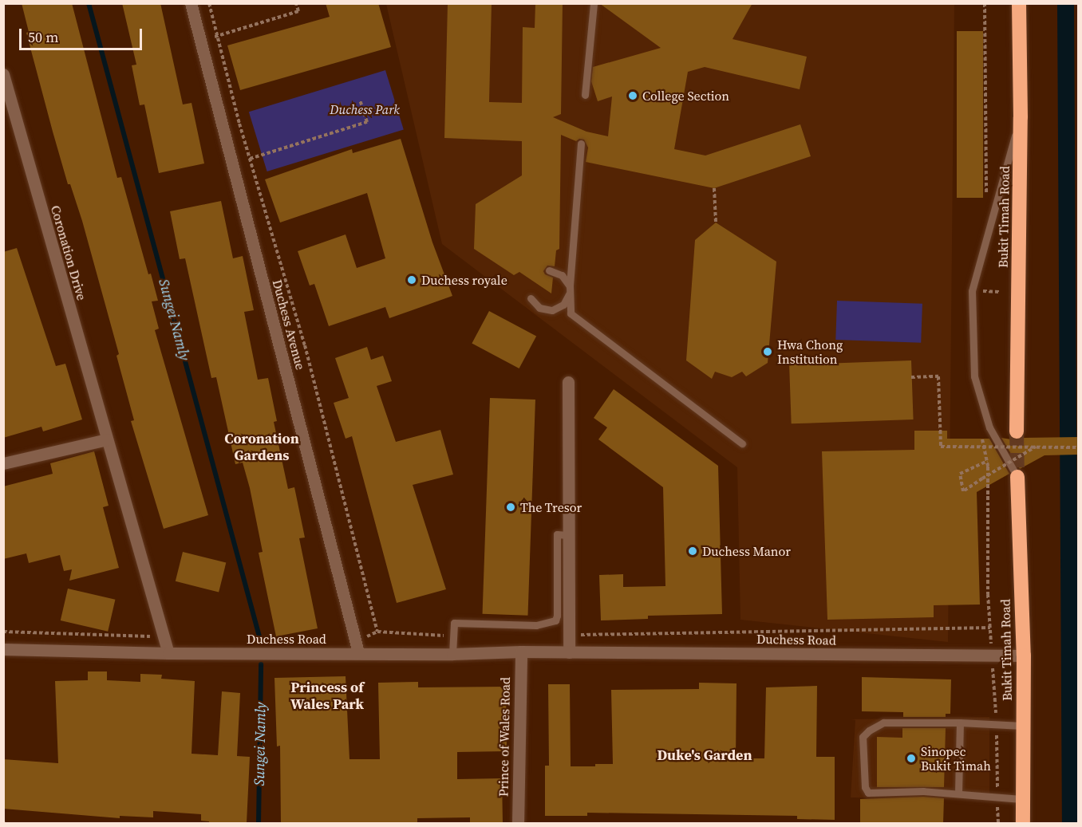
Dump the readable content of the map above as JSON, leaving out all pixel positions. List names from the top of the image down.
{
  "streets": {
    "highway": ["Bukit Timah Road"],
    "street": [
      "Coronation Drive",
      "Duchess Avenue",
      "Duchess Road",
      "Prince of Wales Road"
    ]
  },
  "crossings": [
    ["Bukit Timah Road", "Duchess Road"],
    ["Coronation Drive", "Duchess Road"],
    ["Duchess Avenue", "Duchess Road"],
    ["Duchess Road", "Prince of Wales Road"]
  ],
  "districts": ["Coronation Gardens", "Princess of Wales Park", "Duke's Garden"],
  "water": ["Sungei Namly"],
  "parks": ["Duchess Park"],
  "places": [
    "College Section",
    "Duchess royale",
    "Hwa Chong Institution",
    "The Tresor",
    "Duchess Manor",
    "Sinopec Bukit Timah"
  ],
  "scale_bar": "50 m"
}
